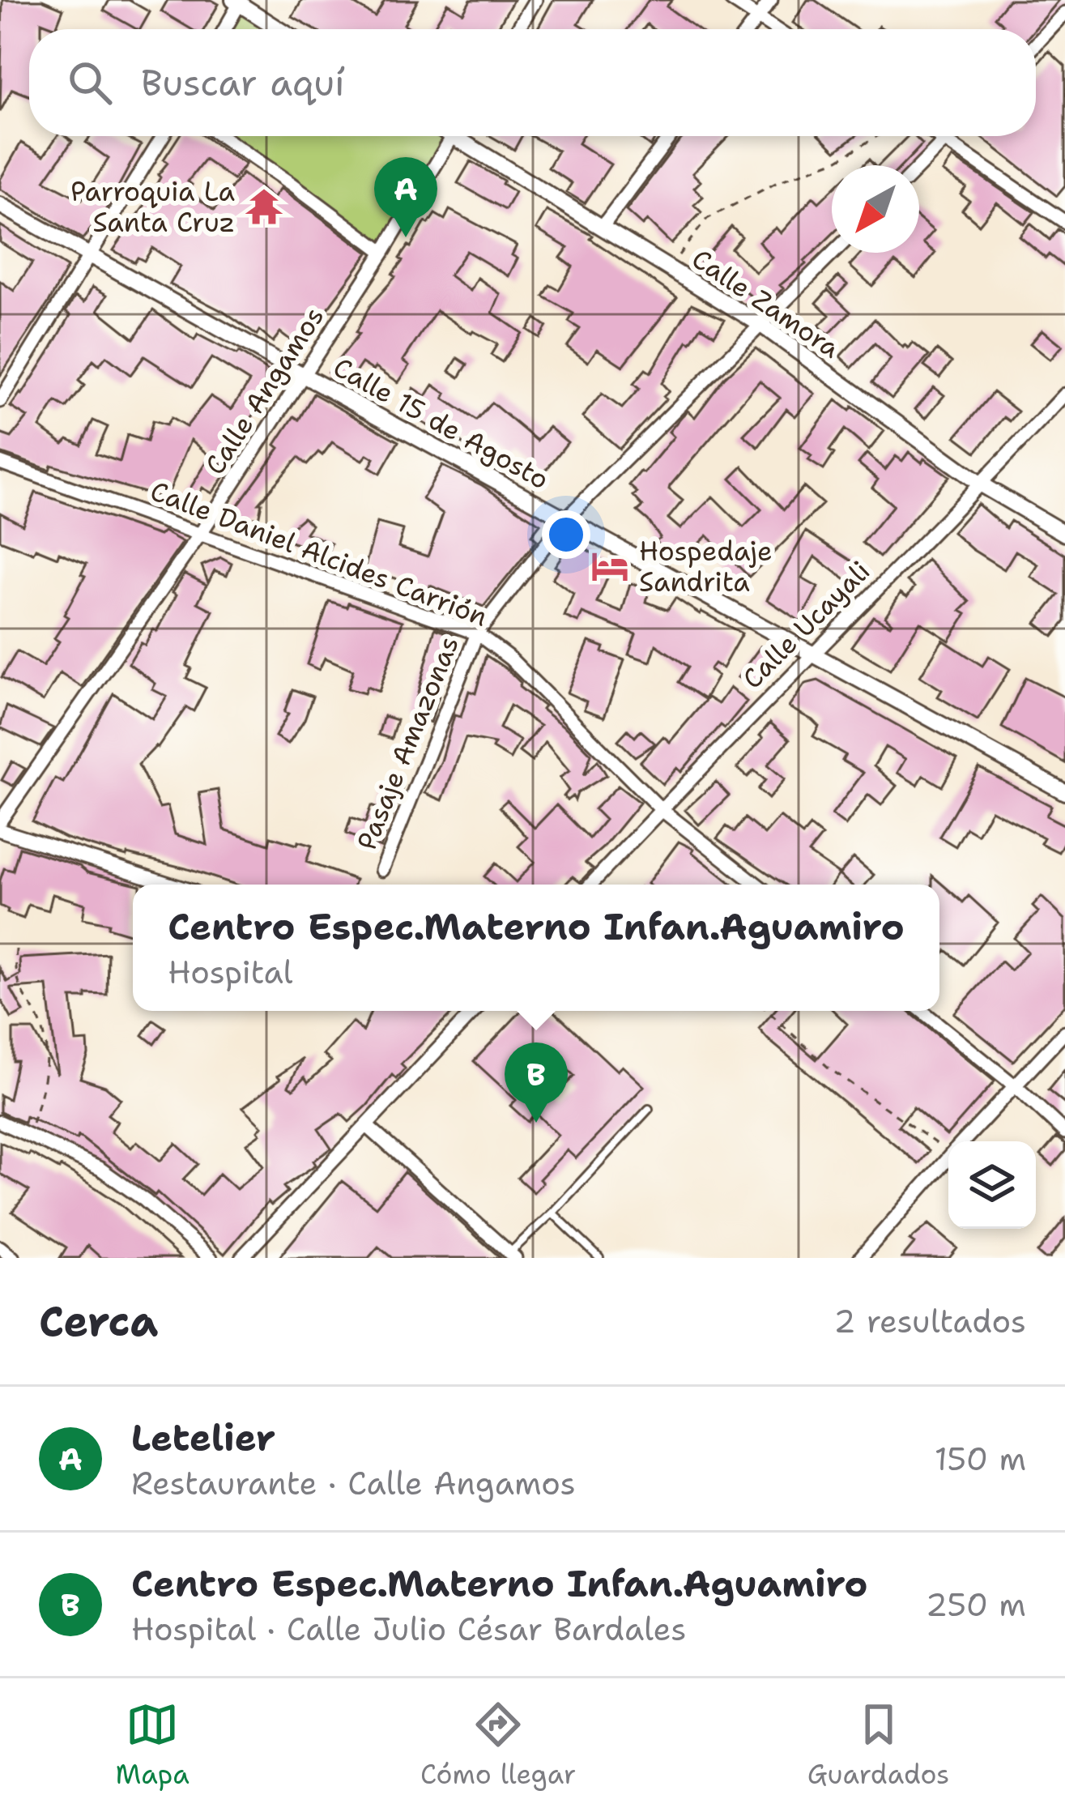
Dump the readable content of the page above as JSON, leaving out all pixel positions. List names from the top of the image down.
{
  "streets": {
    "street": [
      "Calle Zamora",
      "Calle Angamos",
      "Calle 15 de Agosto",
      "Calle Daniel Alcides Carrión",
      "Calle Ucayali",
      "Pasaje Amazonas"
    ]
  },
  "crossings": [
    ["Calle Zamora", "Calle Ucayali"],
    ["Calle Zamora", "Pasaje Amazonas"],
    ["Calle Angamos", "Calle 15 de Agosto"],
    ["Calle Angamos", "Calle Daniel Alcides Carrión"],
    ["Calle 15 de Agosto", "Calle Ucayali"],
    ["Calle 15 de Agosto", "Pasaje Amazonas"],
    ["Calle Daniel Alcides Carrión", "Calle Ucayali"],
    ["Calle Daniel Alcides Carrión", "Pasaje Amazonas"]
  ],
  "places": {
    "temple": ["Parroquia La Santa Cruz"],
    "hotel": ["Hospedaje Sandrita"]
  },
  "north": "bottom left",
  "page": {
    "search": "Buscar aquí",
    "pins": ["A", "B"],
    "popup": ["Centro Espec.Materno Infan.Aguamiro", "Hospital"],
    "heading": ["Cerca", "2 resultados"],
    "list": [
      {
        "mark": "A",
        "name": "Letelier",
        "note": "Restaurante · Calle Angamos",
        "value": "150 m"
      },
      {
        "mark": "B",
        "name": "Centro Espec.Materno Infan.Aguamiro",
        "note": "Hospital · Calle Julio César Bardales",
        "value": "250 m"
      }
    ],
    "nav": ["Mapa", "Cómo llegar", "Guardados"]
  }
}
